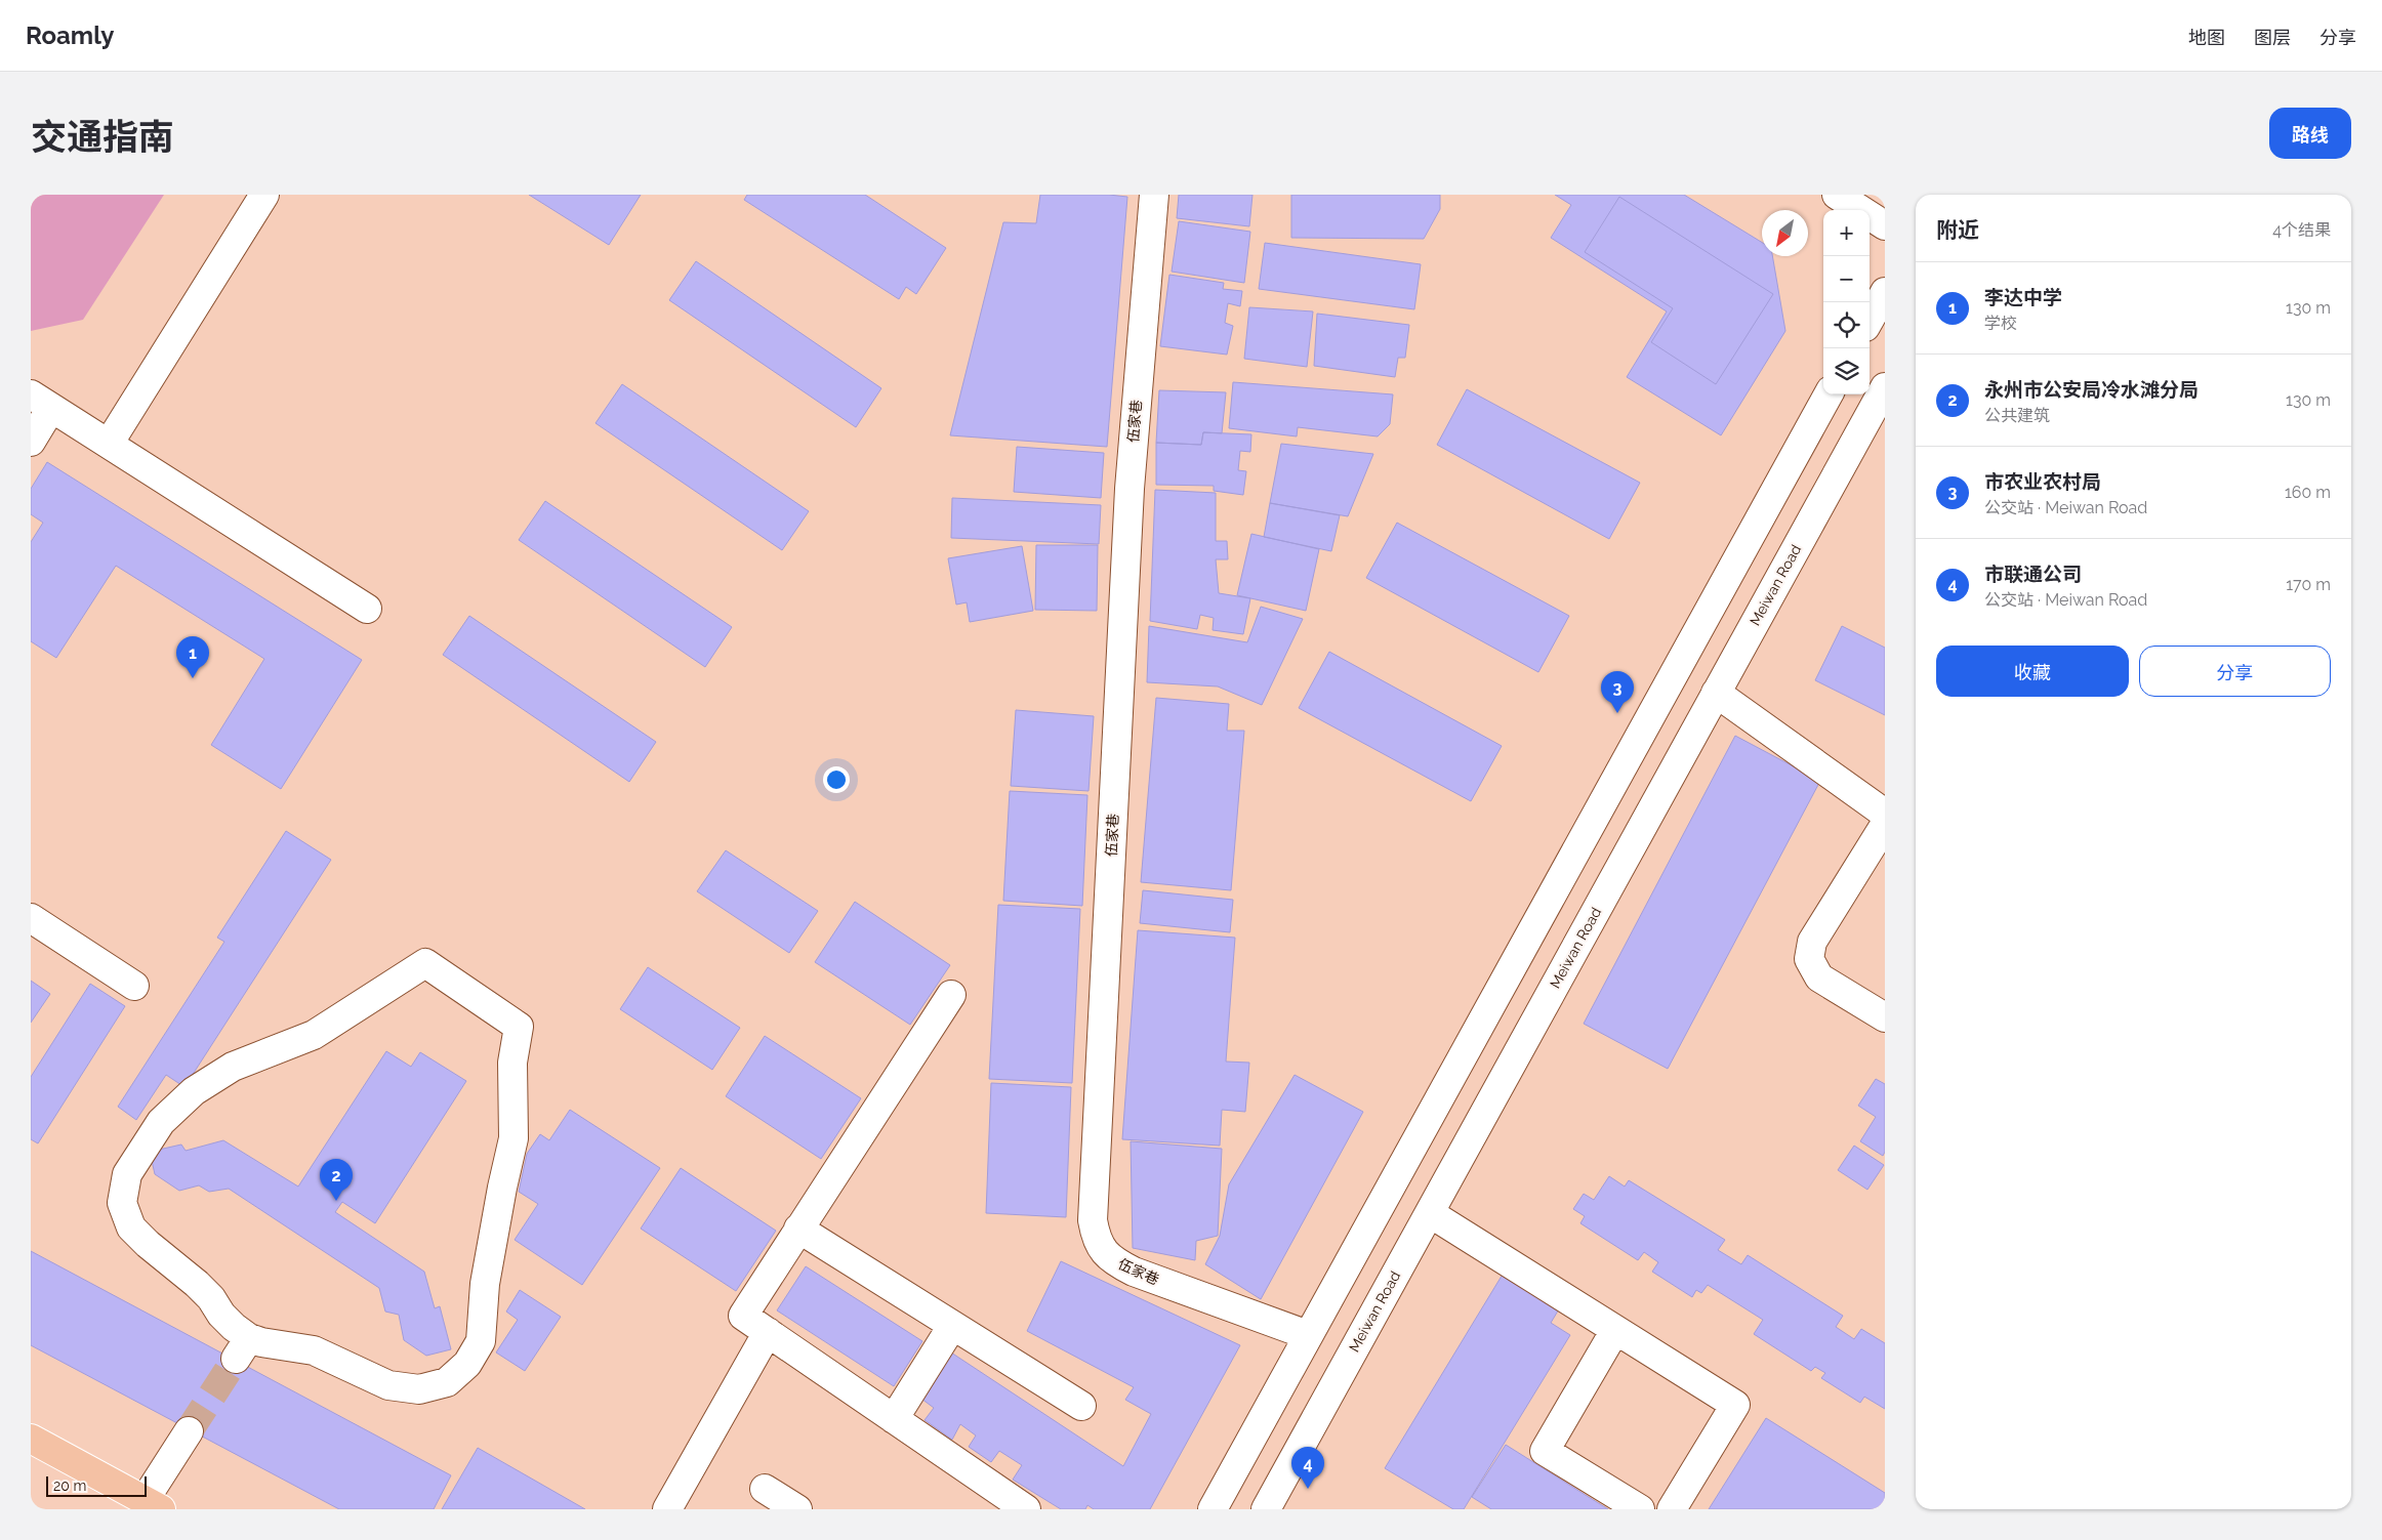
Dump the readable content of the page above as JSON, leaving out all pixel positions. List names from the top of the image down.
{
  "streets": {
    "street": ["伍家巷", "Meiwan Road"]
  },
  "scale_bar": "20 m",
  "north": "bottom left",
  "page": {
    "header": "Roamly",
    "nav": ["地图", "图层", "分享"],
    "title": "交通指南",
    "buttons": [
      "路线",
      ["收藏", "分享"]
    ],
    "heading": ["附近", "4个结果"],
    "map_buttons": ["+", "−"],
    "list": [
      {
        "mark": "1",
        "name": "李达中学",
        "note": "学校",
        "value": "130 m"
      },
      {
        "mark": "2",
        "name": "永州市公安局冷水滩分局",
        "note": "公共建筑",
        "value": "130 m"
      },
      {
        "mark": "3",
        "name": "市农业农村局",
        "note": "公交站 · Meiwan Road",
        "value": "160 m"
      },
      {
        "mark": "4",
        "name": "市联通公司",
        "note": "公交站 · Meiwan Road",
        "value": "170 m"
      }
    ],
    "pins": [
      "1",
      "3",
      "2",
      "4"
    ],
    "scale": "20 m"
  }
}
